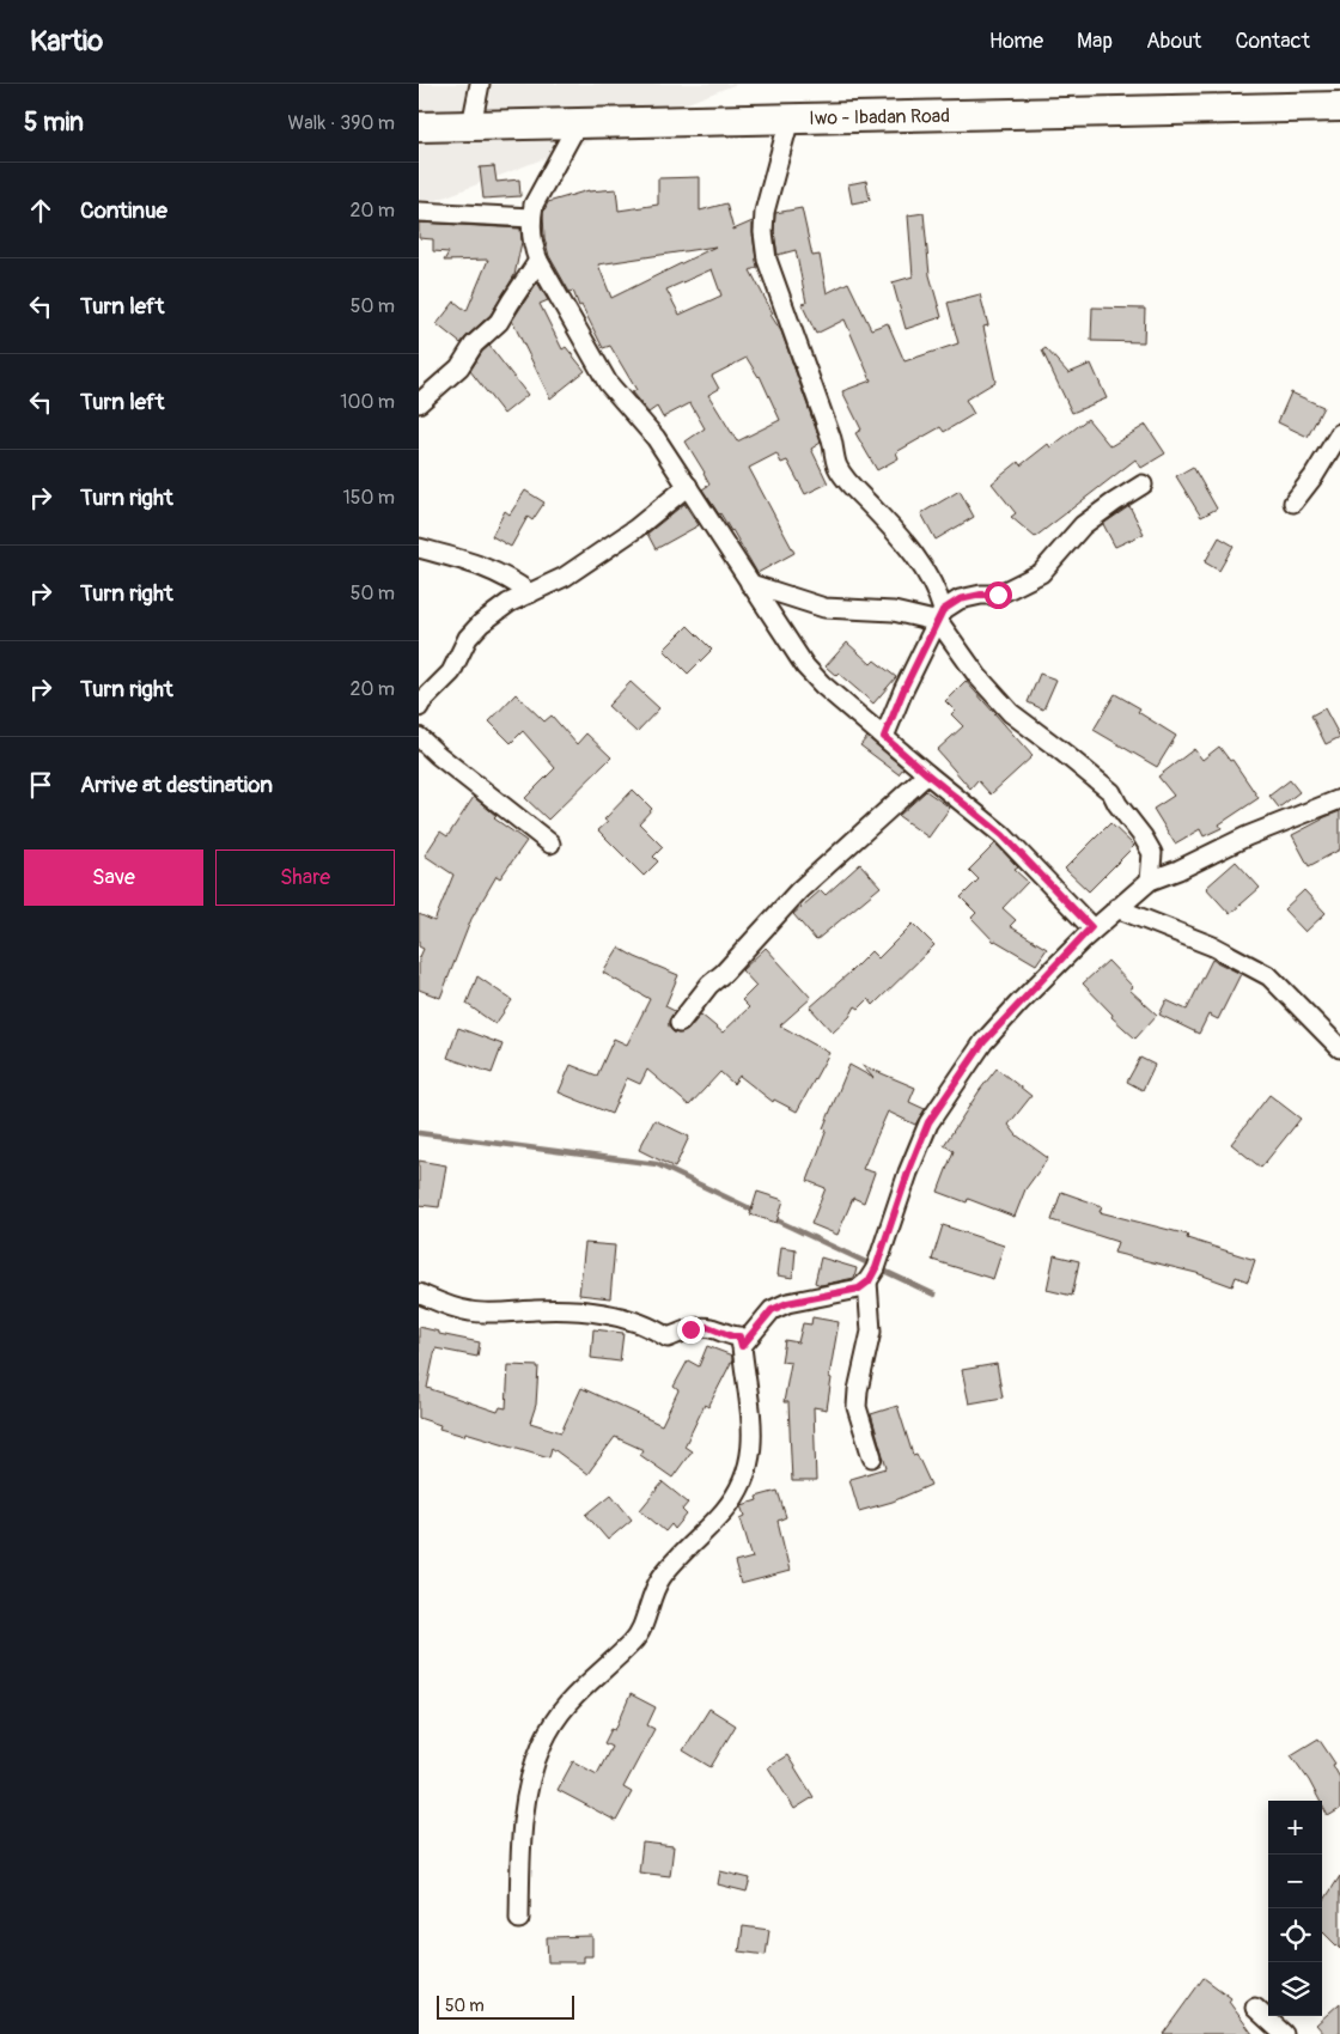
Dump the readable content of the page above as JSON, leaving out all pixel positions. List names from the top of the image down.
{
  "streets": {
    "main road": ["Iwo - Ibadan Road"]
  },
  "scale_bar": "50 m",
  "page": {
    "header": "Kartio",
    "nav": [
      "Home",
      "Map",
      "About",
      "Contact"
    ],
    "heading": ["5 min", "Walk · 390 m"],
    "list": [
      ["Continue", "20 m"],
      ["Turn left", "50 m"],
      ["Turn left", "100 m"],
      ["Turn right", "150 m"],
      ["Turn right", "50 m"],
      ["Turn right", "20 m"],
      "Arrive at destination"
    ],
    "buttons": ["Save", "Share"],
    "map_buttons": ["+", "−"],
    "scale": "50 m"
  }
}
